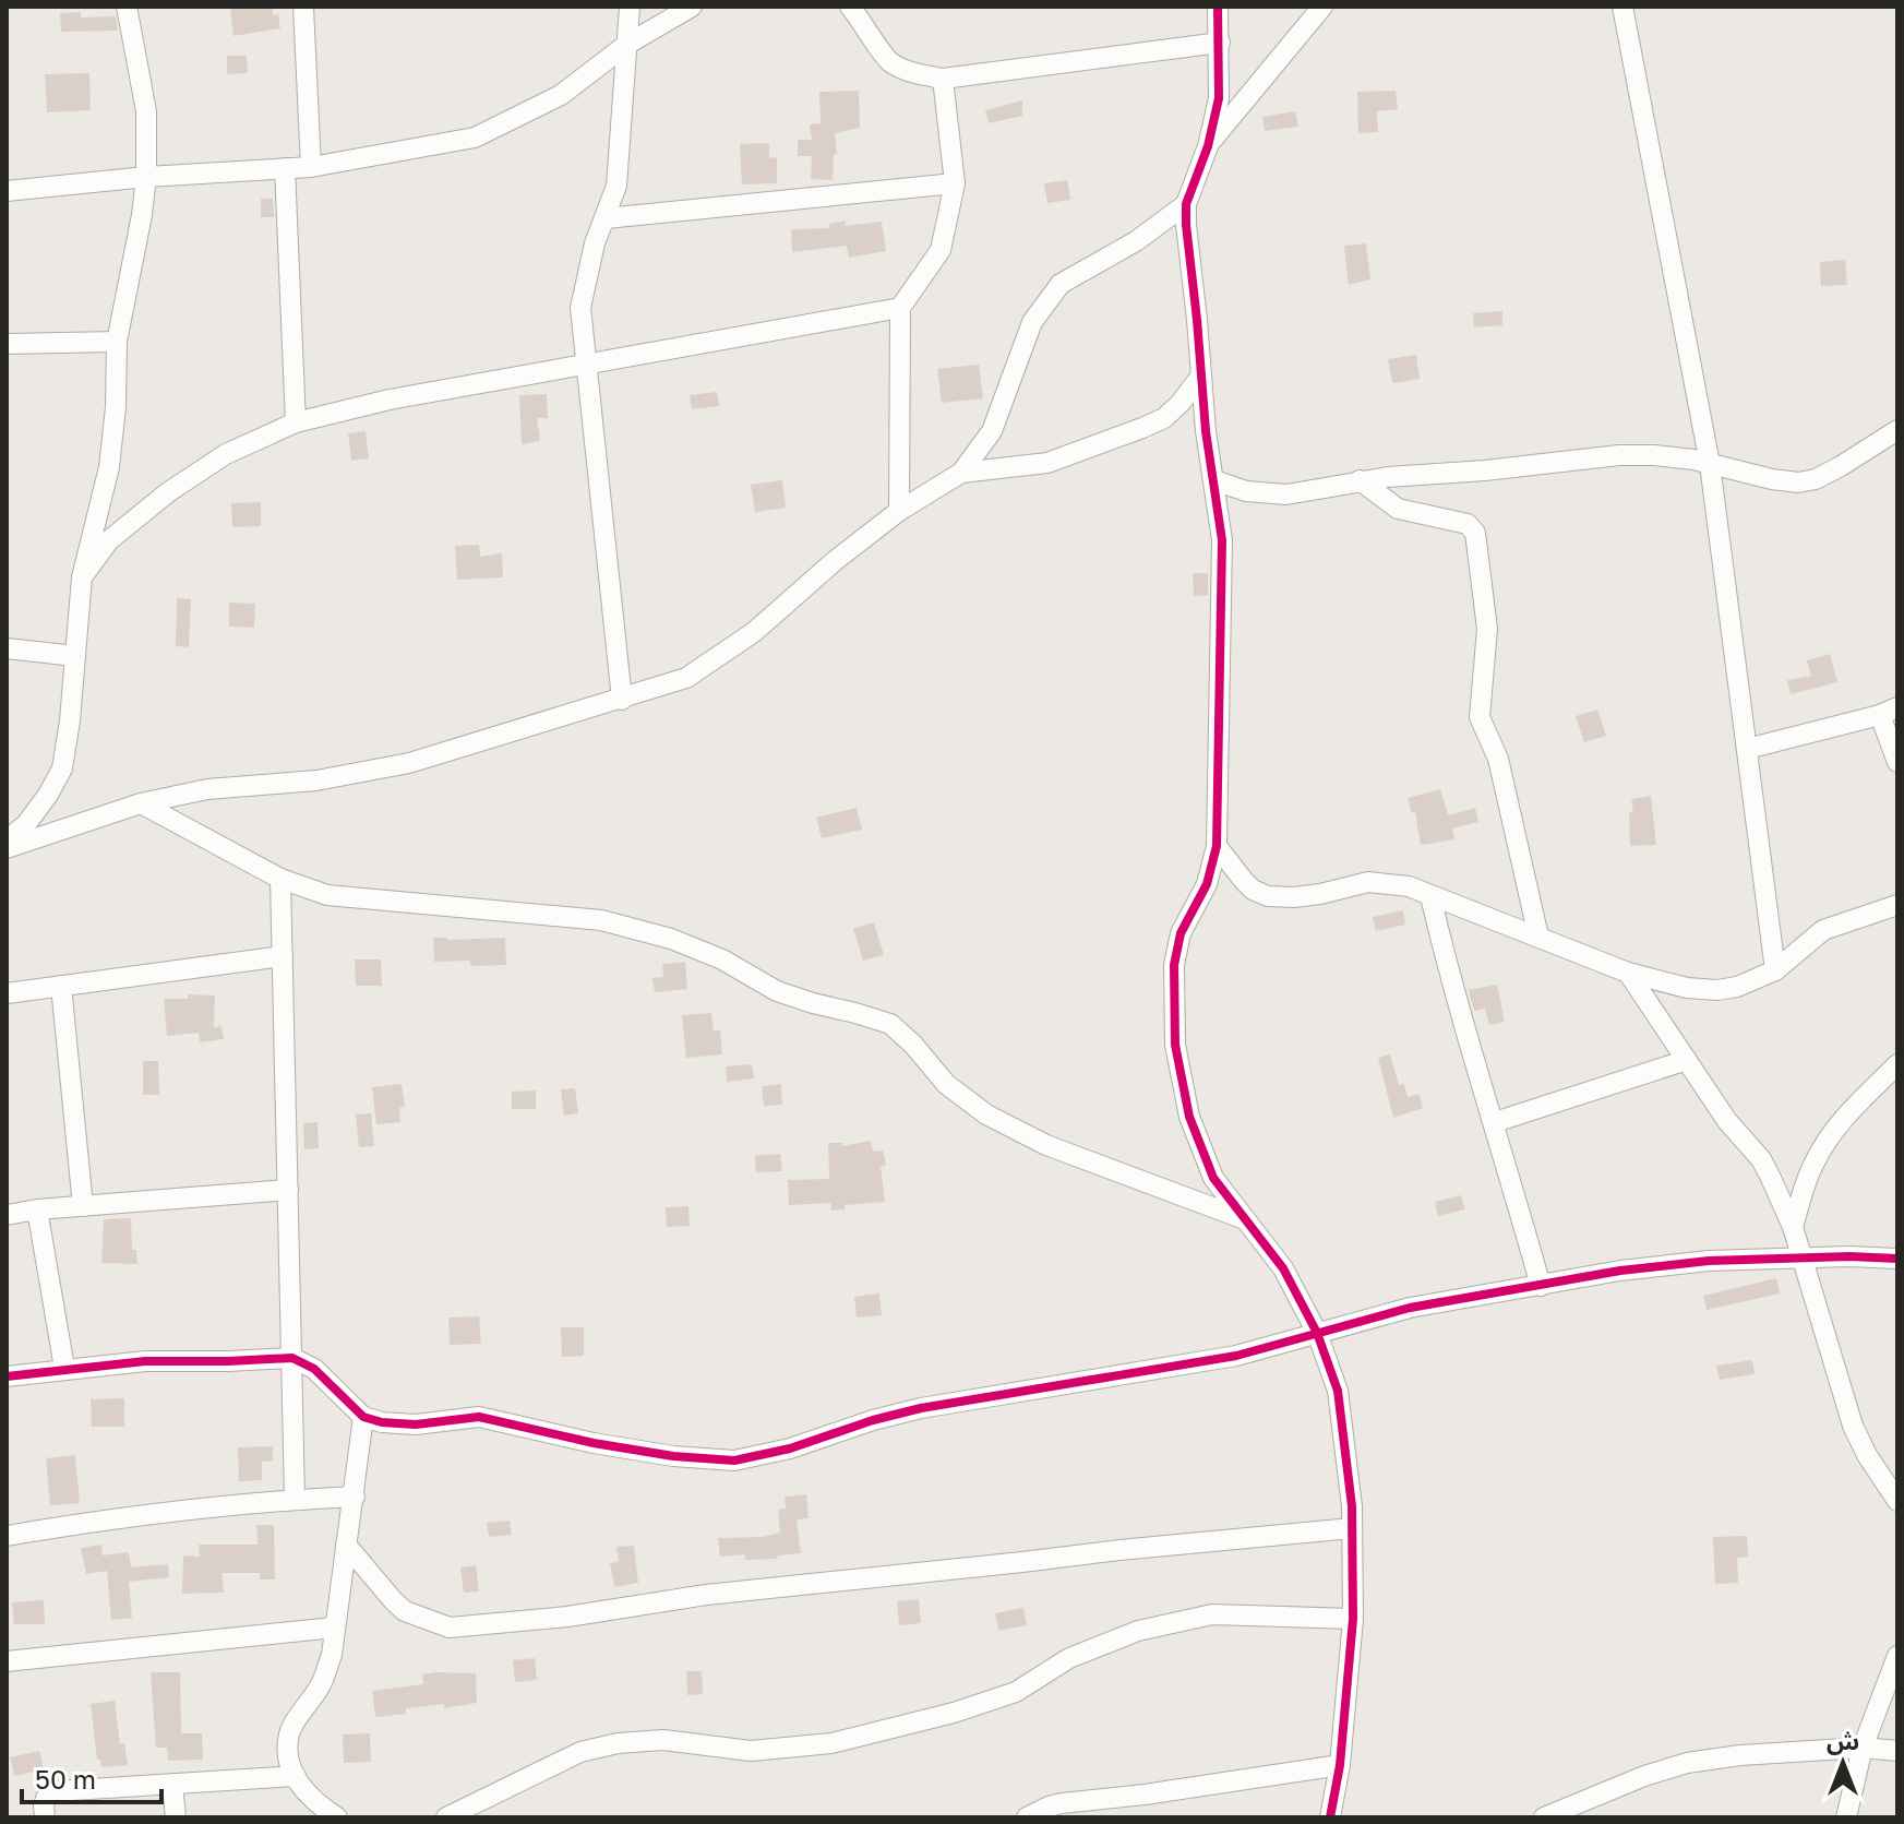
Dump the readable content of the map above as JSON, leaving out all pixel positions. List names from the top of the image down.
{
  "scale_bar": "50 m",
  "north": "top"
}
